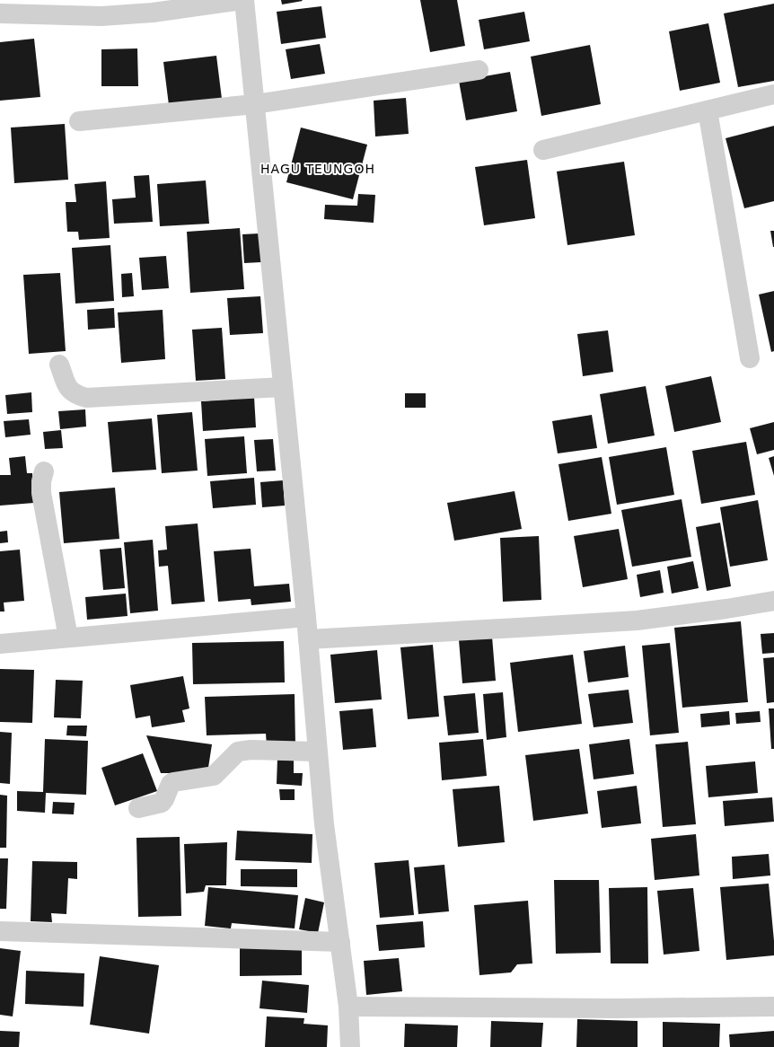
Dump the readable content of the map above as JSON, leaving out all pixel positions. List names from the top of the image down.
{
  "districts": ["HAGU TEUNGOH"]
}
